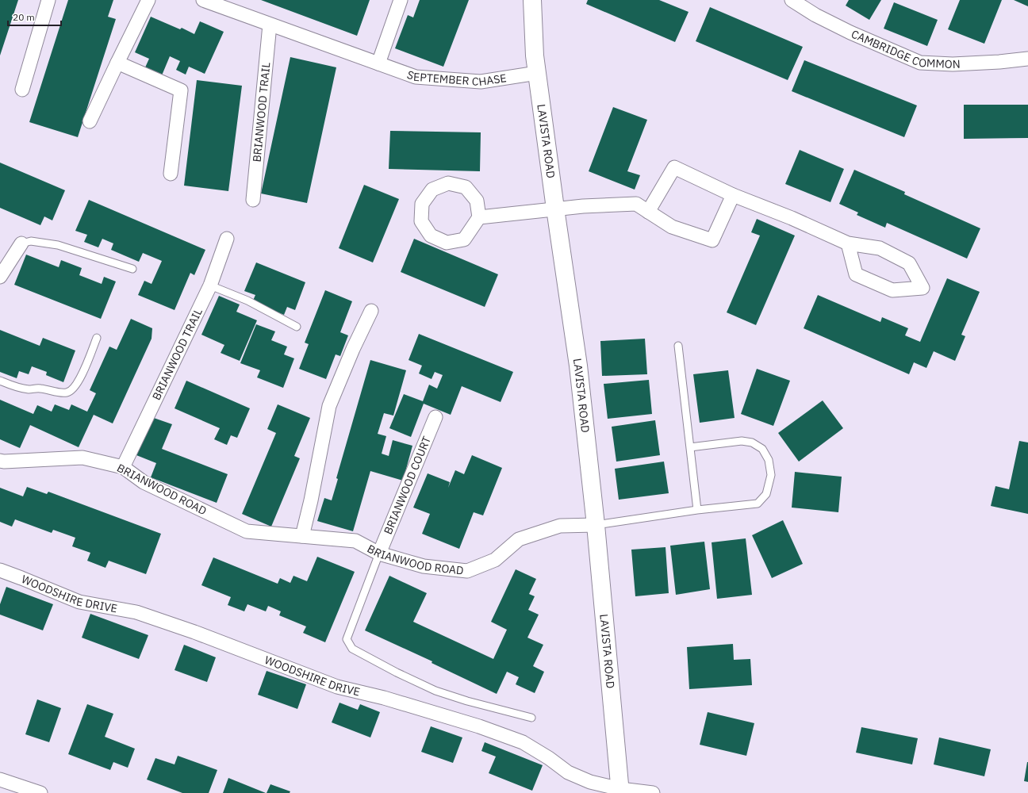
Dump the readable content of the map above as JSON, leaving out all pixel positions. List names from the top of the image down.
{
  "streets": {
    "main road": ["LAVISTA ROAD"],
    "street": [
      "CAMBRIDGE COMMON",
      "SEPTEMBER CHASE",
      "BRIANWOOD TRAIL",
      "BRIANWOOD COURT",
      "BRIANWOOD ROAD",
      "WOODSHIRE DRIVE"
    ]
  },
  "crossings": [
    ["SEPTEMBER CHASE", "BRIANWOOD TRAIL"],
    ["SEPTEMBER CHASE", "LAVISTA ROAD"],
    ["BRIANWOOD TRAIL", "BRIANWOOD ROAD"],
    ["LAVISTA ROAD", "BRIANWOOD ROAD"],
    ["LAVISTA ROAD", "WOODSHIRE DRIVE"],
    ["BRIANWOOD COURT", "BRIANWOOD ROAD"]
  ],
  "scale_bar": "20 m"
}
